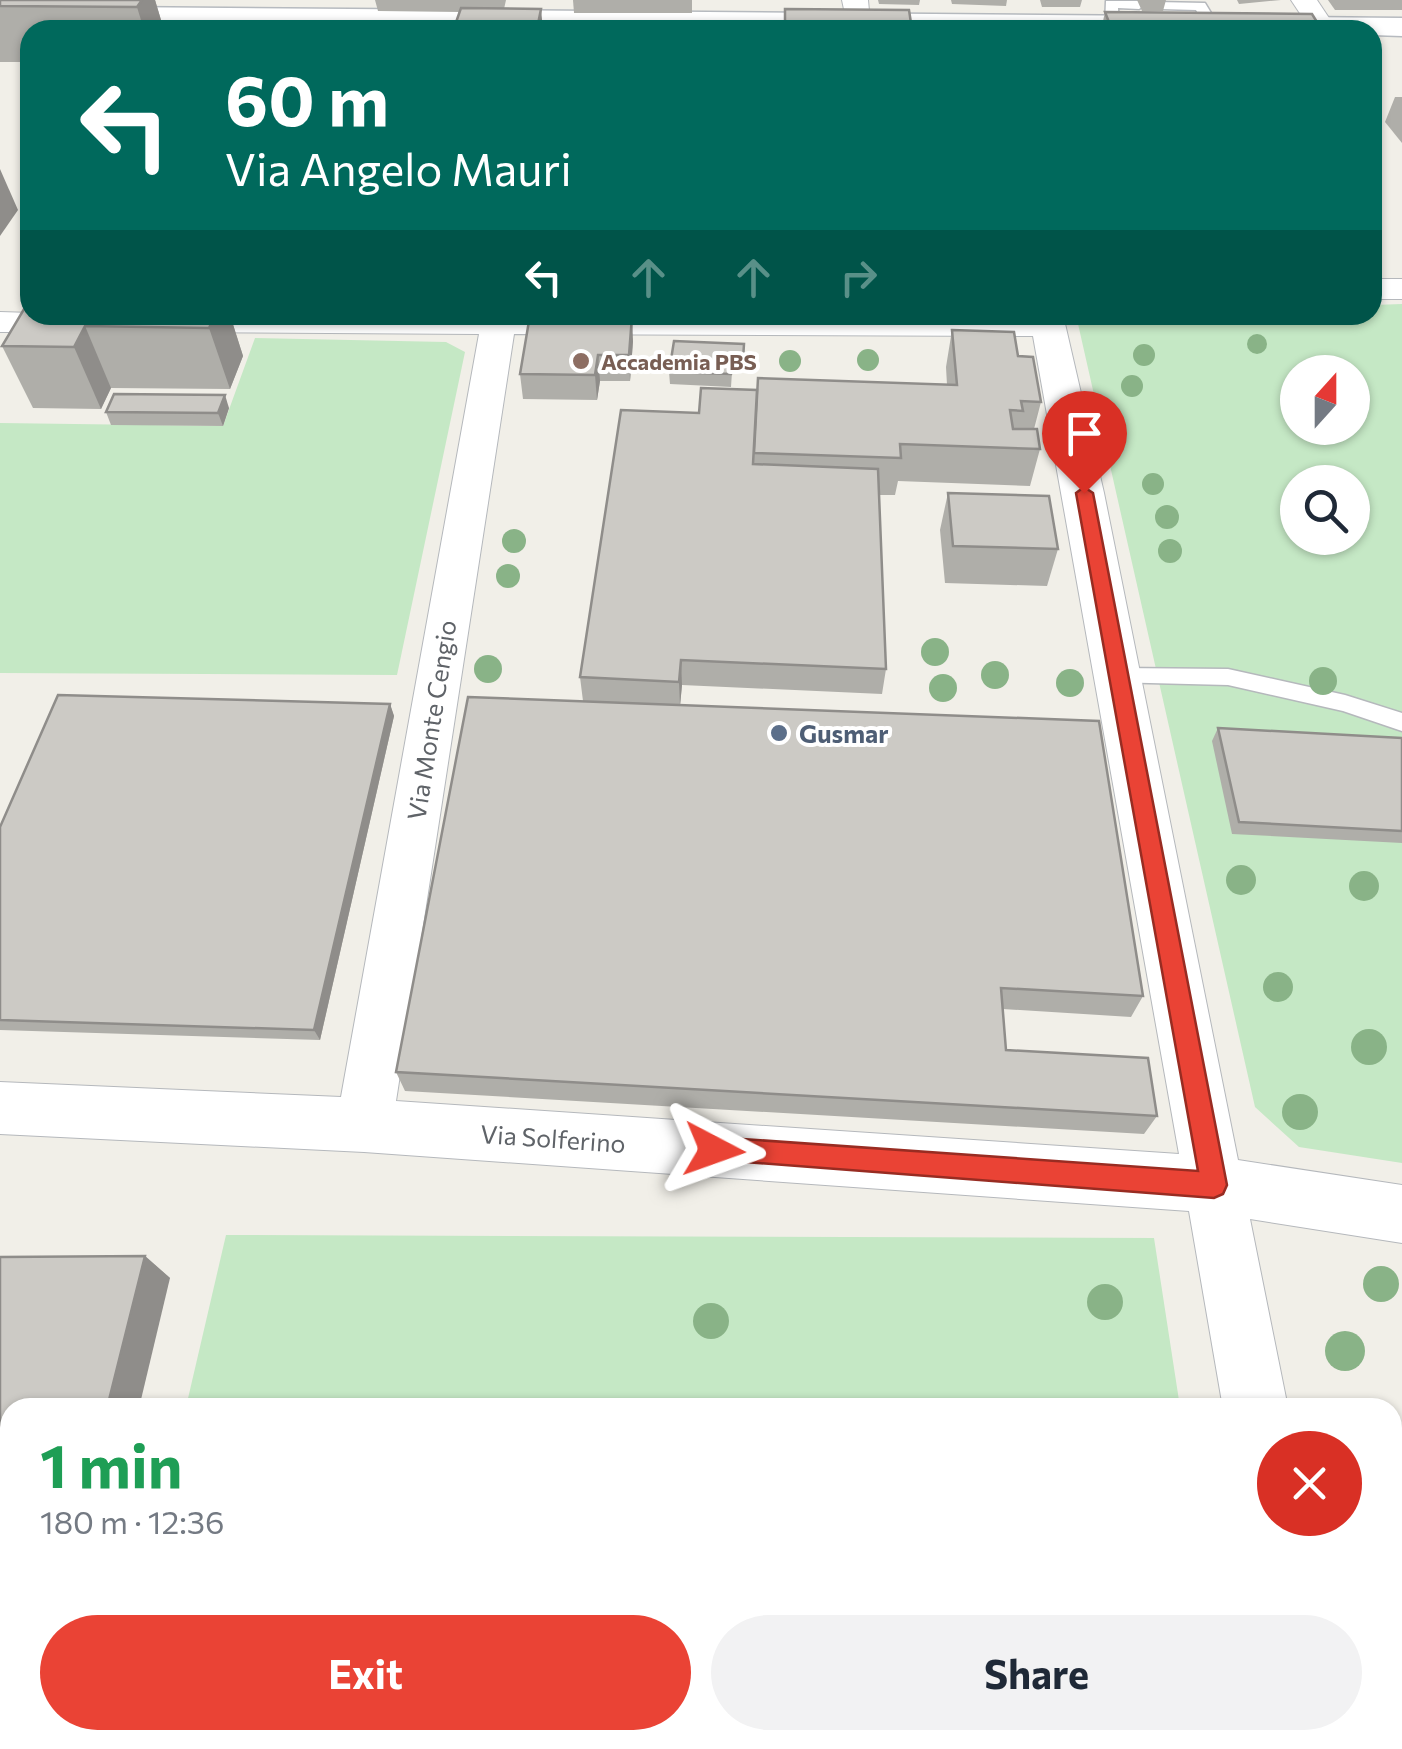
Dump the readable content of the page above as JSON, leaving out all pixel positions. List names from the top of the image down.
{
  "streets": {
    "street": ["Via Monte Cengio", "Via Solferino"]
  },
  "crossings": [
    ["Via Monte Cengio", "Via Solferino"]
  ],
  "places": ["Accademia PBS", "Gusmar"],
  "north": "top",
  "page": {
    "turn": ["60 m", "Via Angelo Mauri"],
    "heading": ["1 min", "180 m · 12:36"],
    "buttons": ["Exit", "Share"]
  }
}
